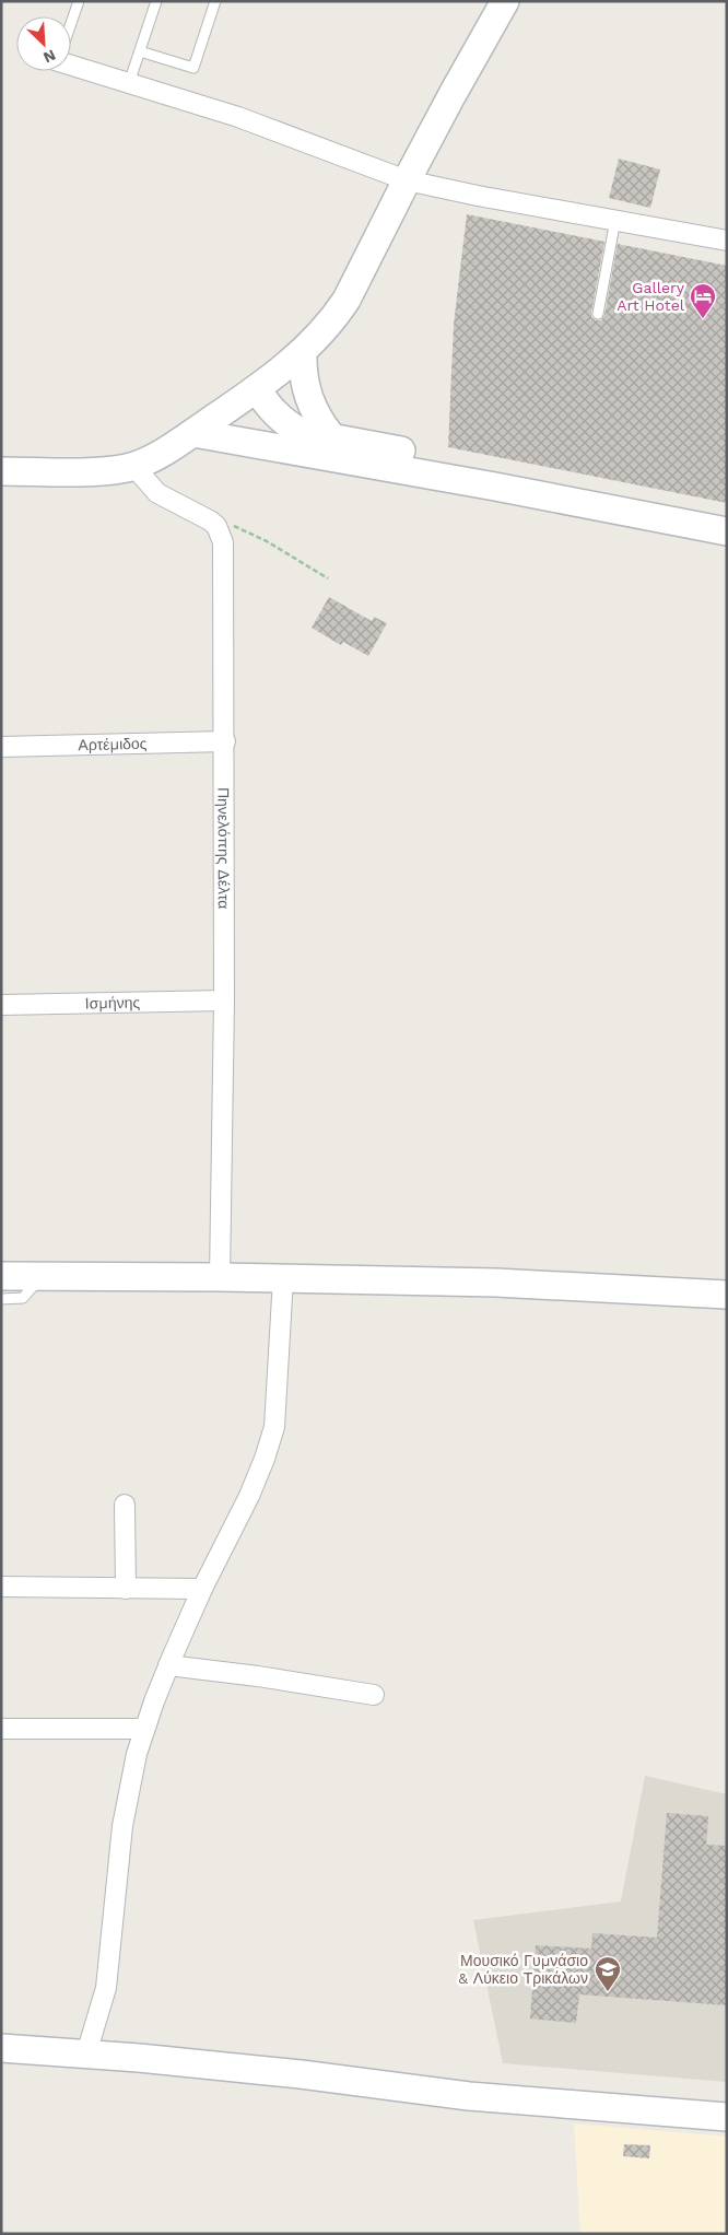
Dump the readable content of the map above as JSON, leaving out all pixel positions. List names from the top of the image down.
{
  "streets": {
    "street": ["Αρτέμιδος", "Πηνελόπης Δέλτα", "Ισμήνης"]
  },
  "crossings": [
    ["Αρτέμιδος", "Πηνελόπης Δέλτα"],
    ["Πηνελόπης Δέλτα", "Ισμήνης"]
  ],
  "places": {
    "hotel": ["Gallery Art Hotel"],
    "school or university": ["Μουσικό Γυμνάσιο & Λύκειο Τρικάλων"]
  },
  "north": "bottom right"
}
